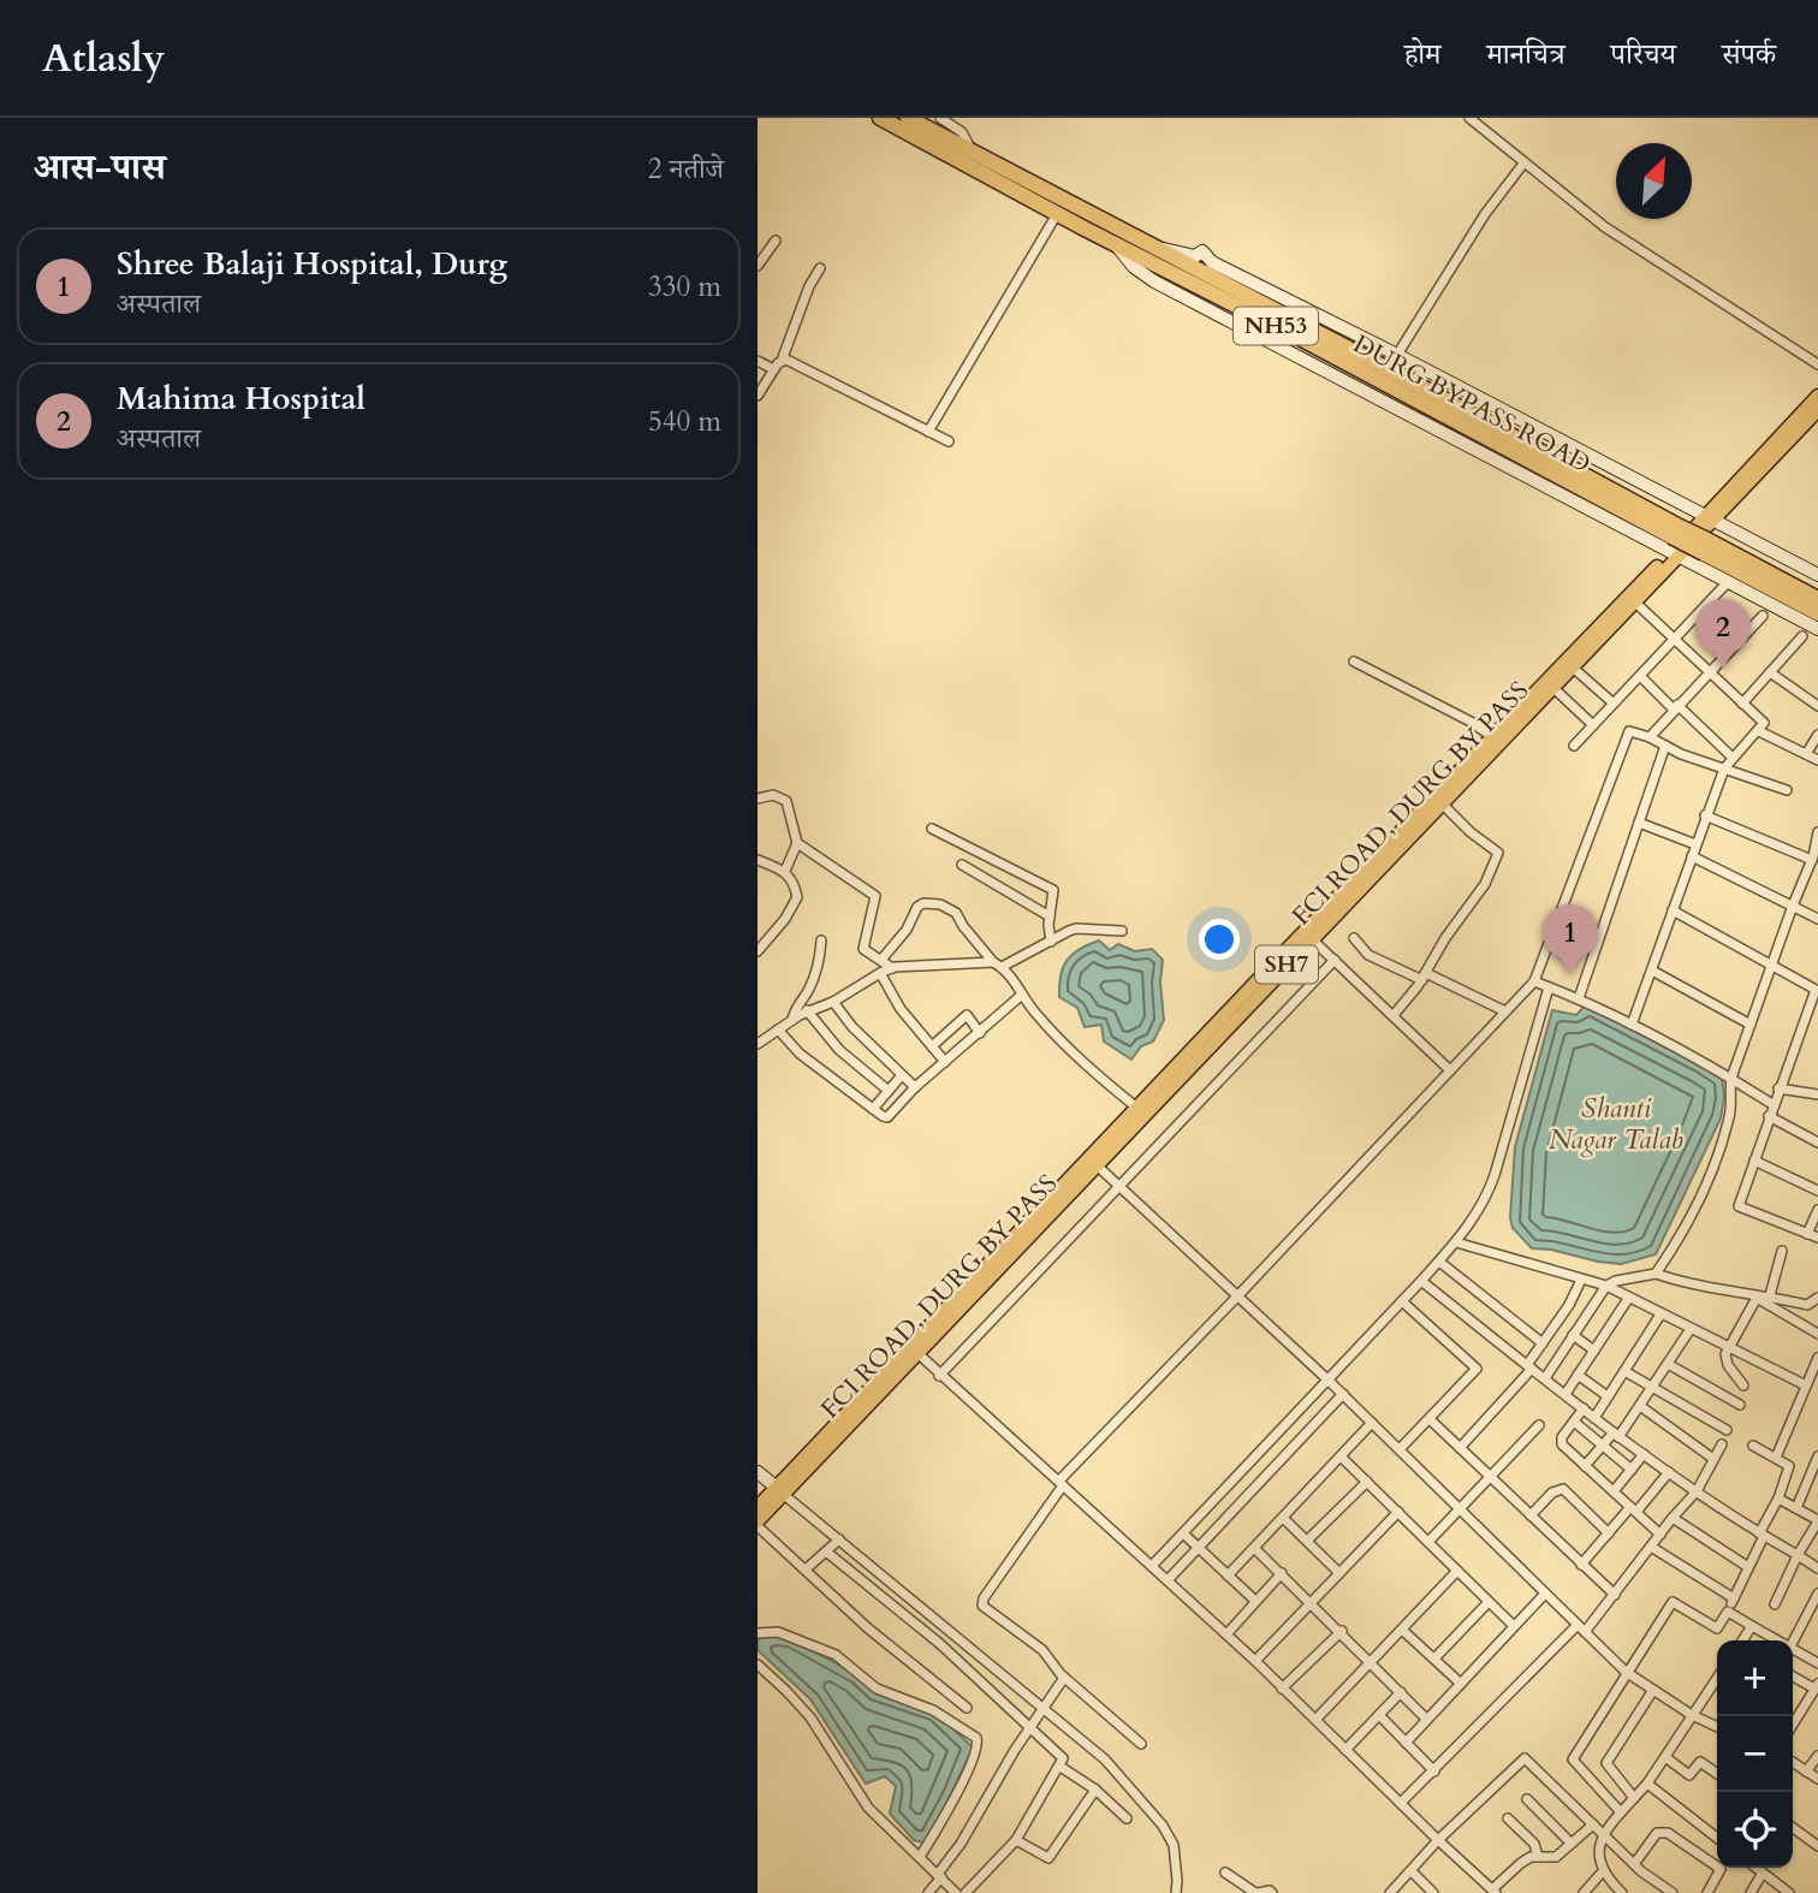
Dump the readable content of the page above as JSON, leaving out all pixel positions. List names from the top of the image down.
{
  "streets": {
    "highway": ["NH53", "DURG BYPASS ROAD"],
    "main road": ["FCI ROAD, DURG BY PASS", "SH7"]
  },
  "water": ["Shanti Nagar Talab"],
  "north": "top right",
  "page": {
    "header": "Atlasly",
    "nav": [
      "होम",
      "मानचित्र",
      "परिचय",
      "संपर्क"
    ],
    "heading": ["आस-पास", "2 नतीजे"],
    "list": [
      {
        "mark": "1",
        "name": "Shree Balaji Hospital, Durg",
        "note": "अस्पताल",
        "value": "330 m"
      },
      {
        "mark": "2",
        "name": "Mahima Hospital",
        "note": "अस्पताल",
        "value": "540 m"
      }
    ],
    "pins": ["2", "1"],
    "map_buttons": ["+", "−"]
  }
}
